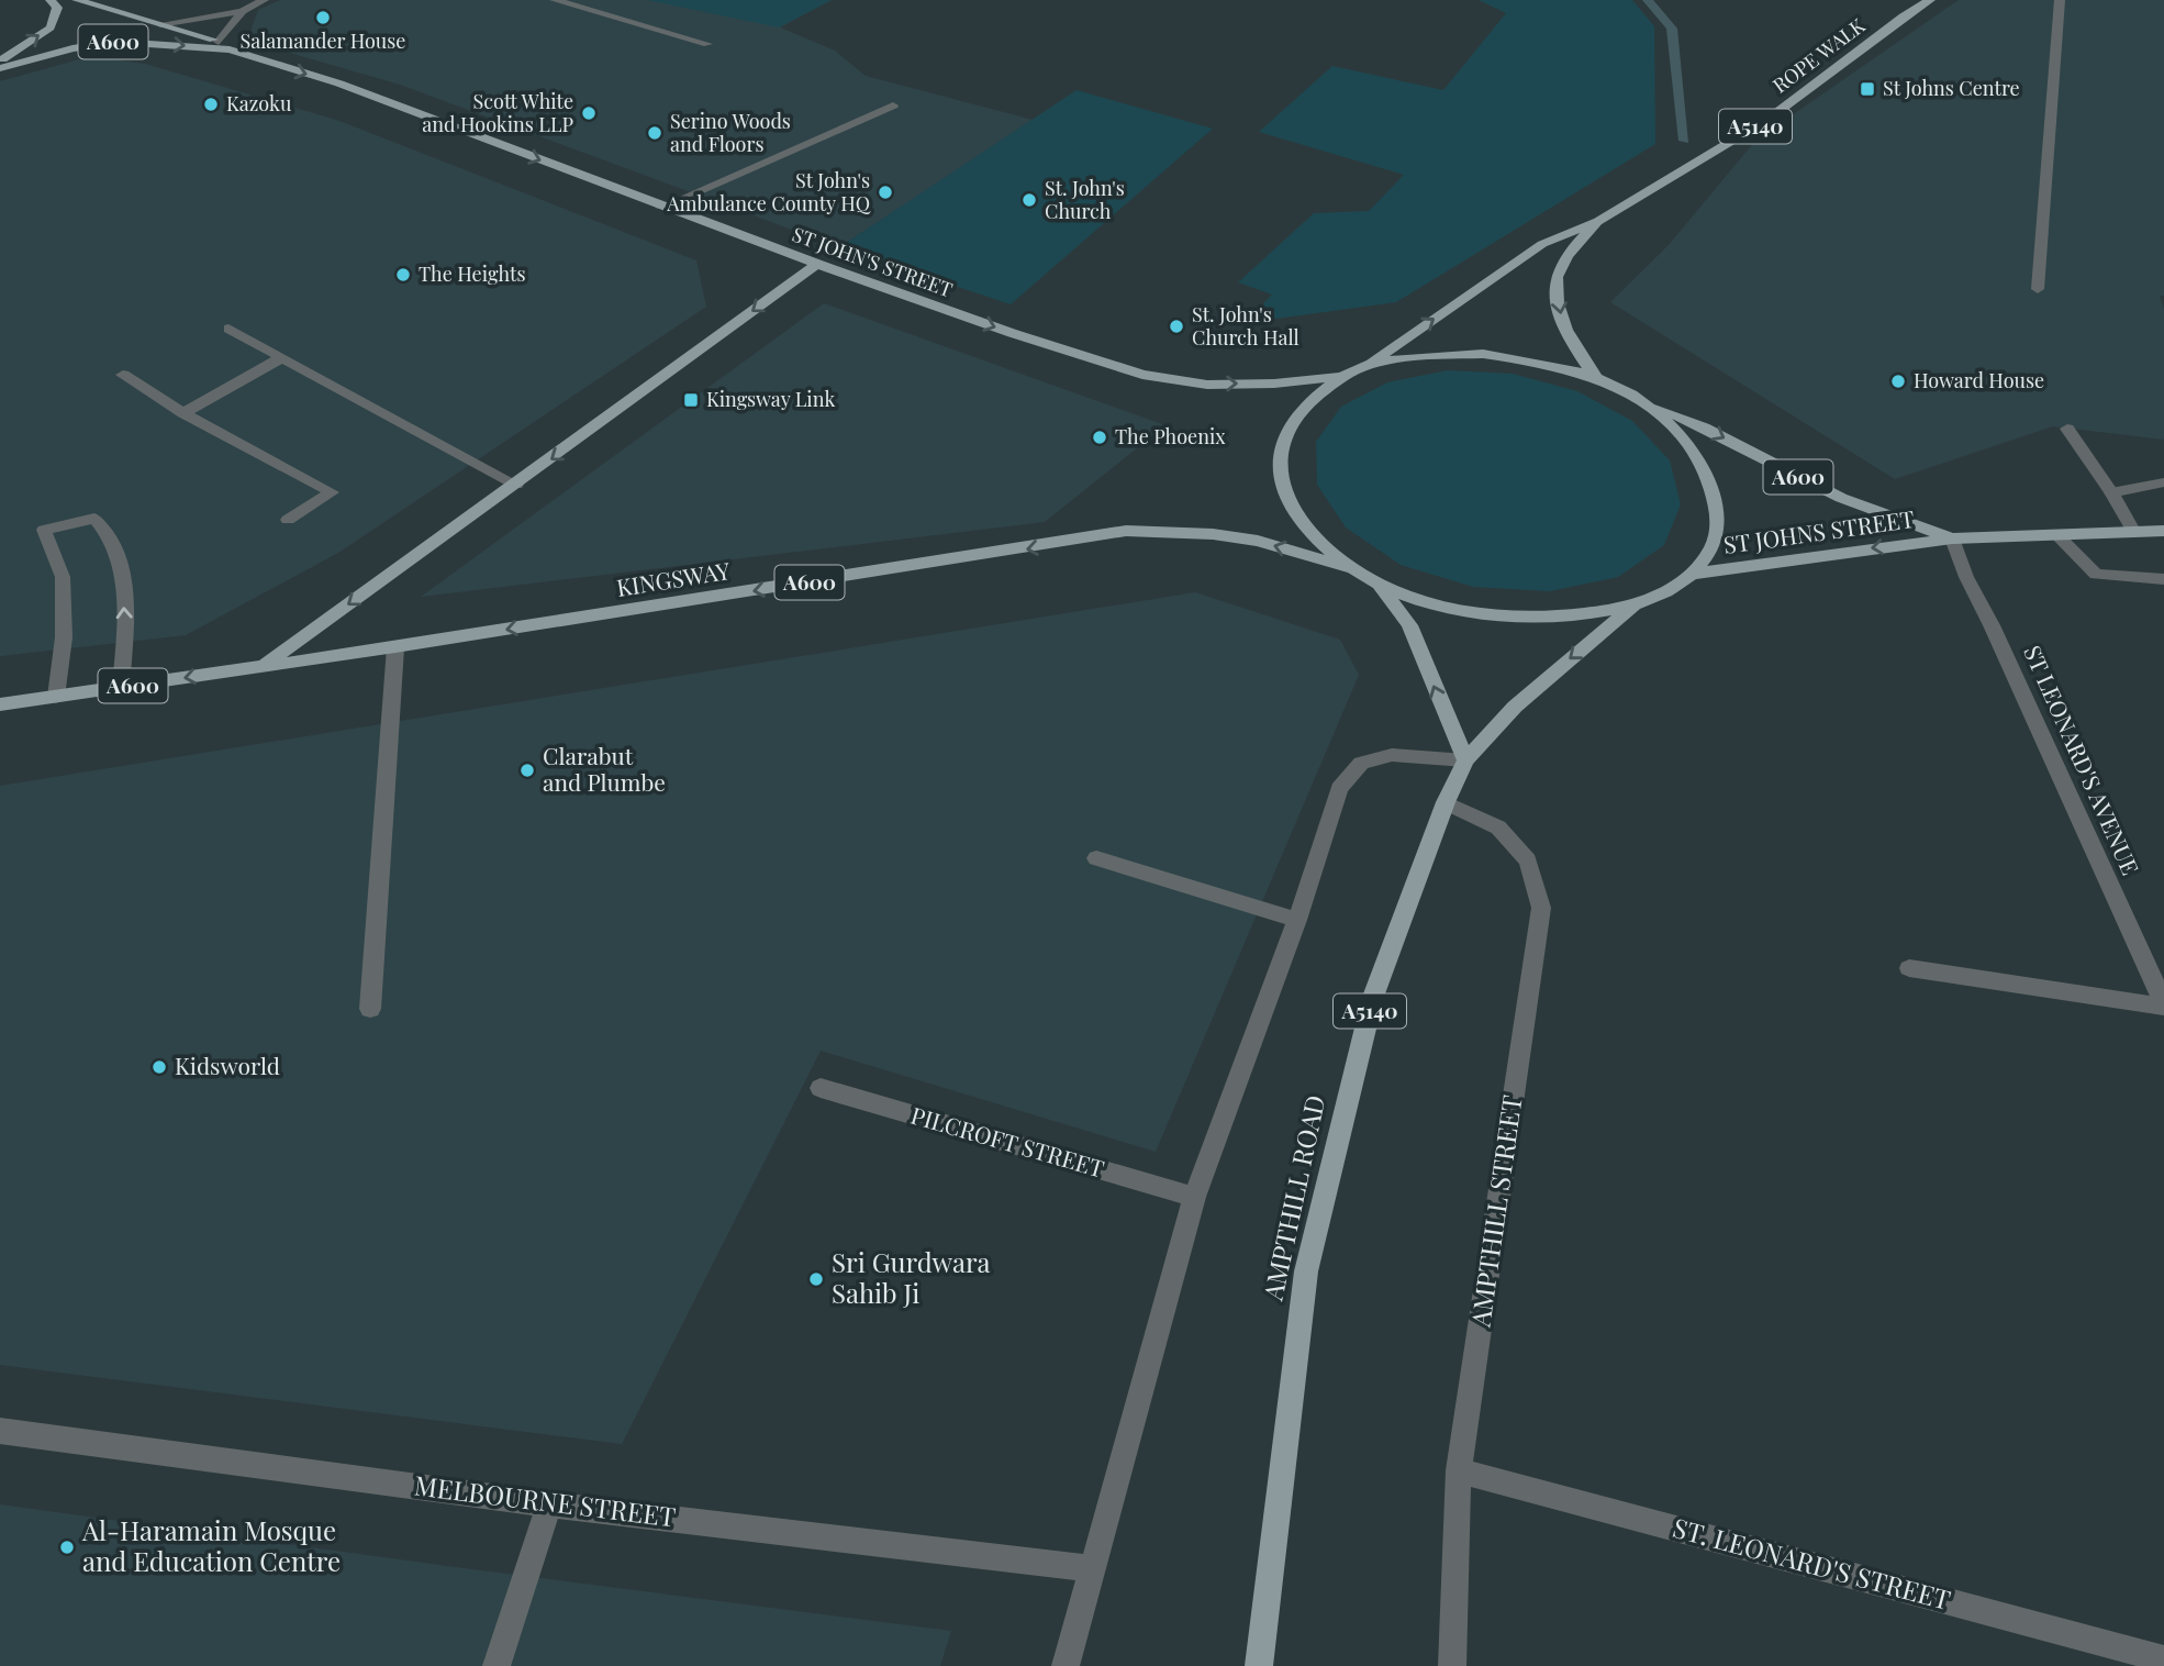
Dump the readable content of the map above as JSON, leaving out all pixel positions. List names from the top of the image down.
{
  "streets": {
    "main road": [
      "A600",
      "ROPE WALK",
      "A5140",
      "ST JOHN'S STREET",
      "ST JOHNS STREET",
      "KINGSWAY",
      "AMPTHILL ROAD"
    ],
    "street": [
      "ST LEONARD'S AVENUE",
      "PILCROFT STREET",
      "AMPTHILL STREET",
      "MELBOURNE STREET",
      "ST. LEONARD'S STREET"
    ]
  },
  "crossings": [
    ["A600", "ROPE WALK"],
    ["A600", "ST JOHN'S STREET"],
    ["A600", "ST JOHNS STREET"],
    ["A600", "KINGSWAY"],
    ["A600", "AMPTHILL ROAD"],
    ["ST JOHNS STREET", "ST LEONARD'S AVENUE"],
    ["AMPTHILL ROAD", "AMPTHILL STREET"],
    ["AMPTHILL STREET", "ST. LEONARD'S STREET"]
  ],
  "one_way": ["ST JOHN'S STREET", "KINGSWAY"],
  "places": {
    "other": [
      "Salamander House",
      "Kazoku",
      "Scott White and Hookins LLP",
      "Serino Woods and Floors",
      "St John's Ambulance County HQ",
      "St. John's Church",
      "The Heights",
      "St. John's Church Hall",
      "Howard House",
      "The Phoenix",
      "Clarabut and Plumbe",
      "Kidsworld",
      "Sri Gurdwara Sahib Ji",
      "Al-Haramain Mosque and Education Centre"
    ],
    "transit": ["St Johns Centre", "Kingsway Link"]
  }
}
